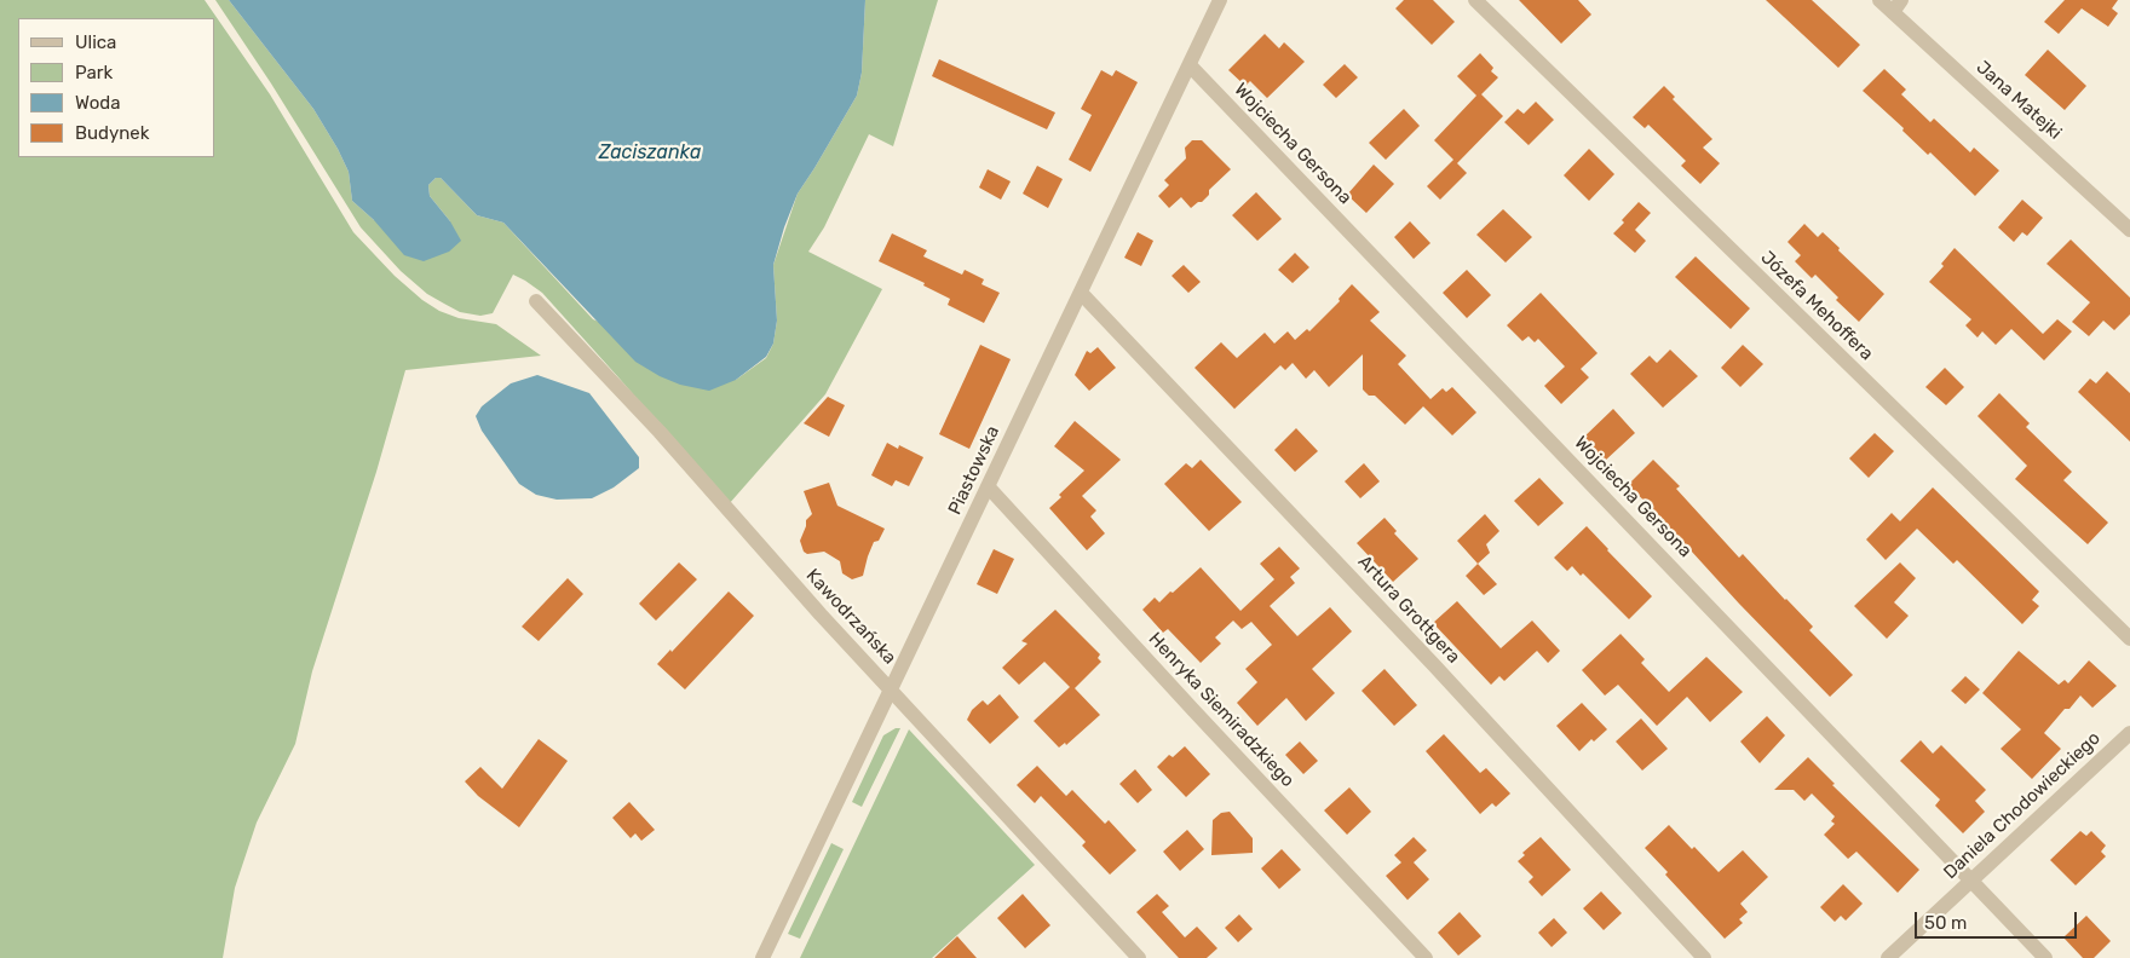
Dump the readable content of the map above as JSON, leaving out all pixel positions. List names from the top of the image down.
{
  "streets": {
    "street": [
      "Jana Matejki",
      "Wojciecha Gersona",
      "Józefa Mehoffera",
      "Piastowska",
      "Artura Grottgera",
      "Kawodrzańska",
      "Henryka Siemiradzkiego",
      "Daniela Chodowieckiego"
    ]
  },
  "crossings": [
    ["Wojciecha Gersona", "Piastowska"],
    ["Wojciecha Gersona", "Daniela Chodowieckiego"],
    ["Piastowska", "Artura Grottgera"],
    ["Piastowska", "Kawodrzańska"],
    ["Piastowska", "Henryka Siemiradzkiego"]
  ],
  "water": ["Zaciszanka"],
  "legend": [
    "Ulica",
    "Park",
    "Woda",
    "Budynek"
  ],
  "scale_bar": "50 m"
}
